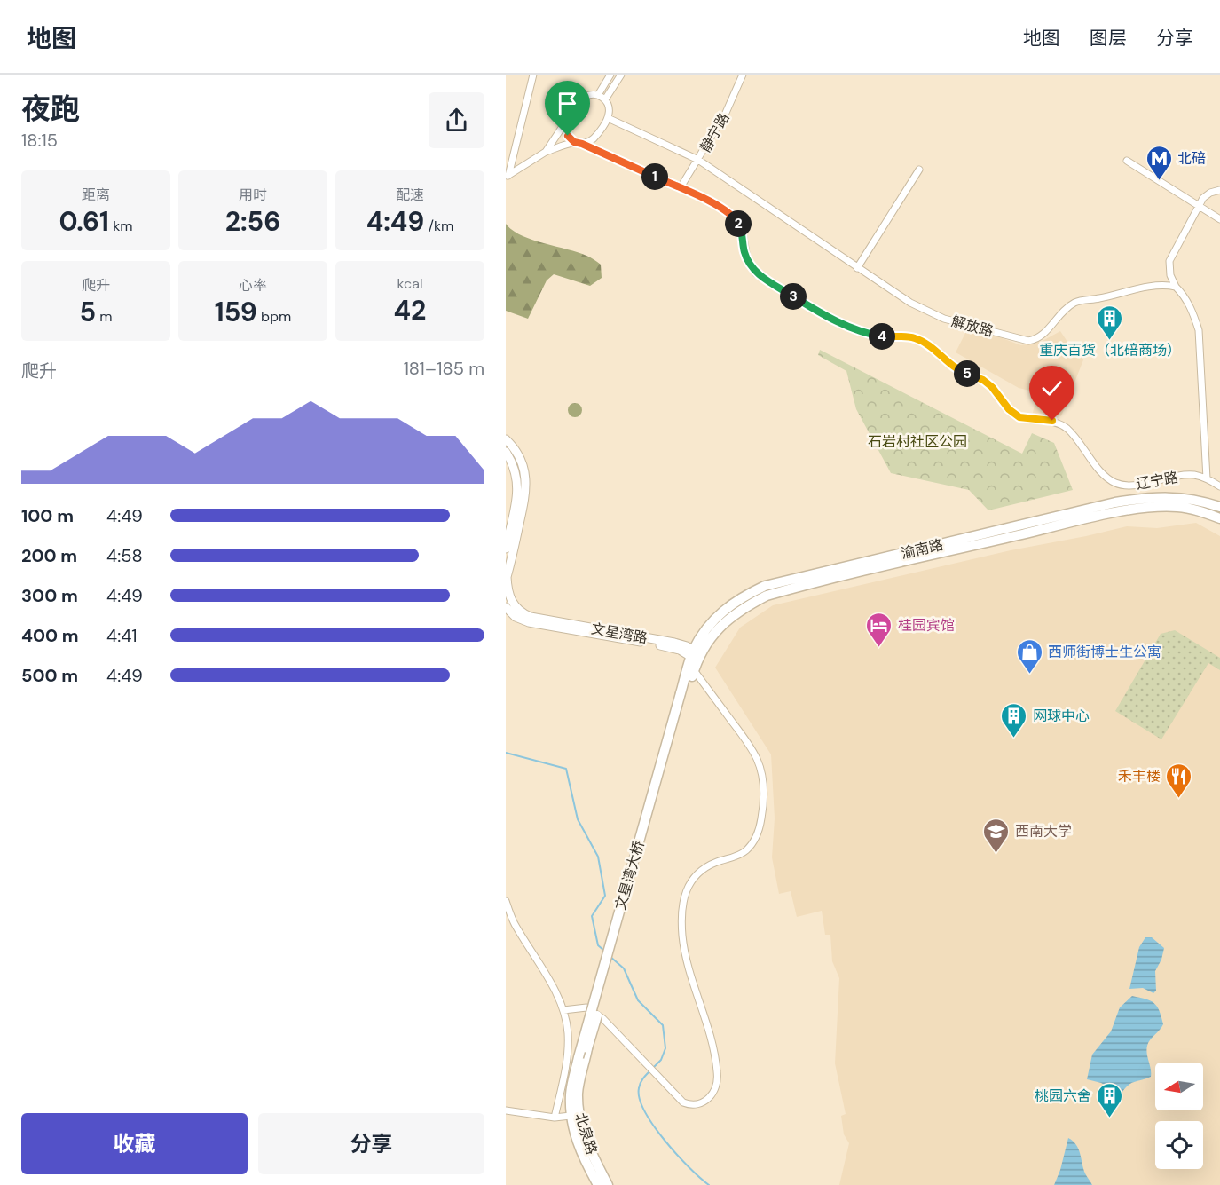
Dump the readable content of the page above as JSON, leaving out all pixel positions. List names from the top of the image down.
{
  "streets": {
    "highway": ["渝南路", "文星湾大桥", "北泉路"],
    "main road": ["文星湾路"],
    "street": ["静宁路", "解放路", "辽宁路"]
  },
  "crossings": [
    ["静宁路", "解放路"],
    ["静宁路", "辽宁路"],
    ["解放路", "辽宁路"],
    ["渝南路", "文星湾路"],
    ["渝南路", "文星湾大桥"],
    ["文星湾大桥", "北泉路"]
  ],
  "parks": ["石岩村社区公园"],
  "places": {
    "metro station": ["北碚"],
    "building": ["重庆百货（北碚商场）", "网球中心", "桃园六舍"],
    "hotel": ["桂园宾馆"],
    "shop": ["西师街博士生公寓"],
    "restaurant": ["禾丰楼"],
    "school or university": ["西南大学"]
  },
  "north": "left",
  "page": {
    "header": "地图",
    "nav": ["地图", "图层", "分享"],
    "heading": ["夜跑", "18:15"],
    "pins": [
      "1",
      "2",
      "3",
      "4",
      "5"
    ],
    "stats": [
      ["距离", "0.61 km"],
      ["用时", "2:56"],
      ["配速", "4:49 /km"],
      ["爬升", "5 m"],
      ["心率", "159 bpm"],
      ["kcal", "42"]
    ],
    "chart": ["爬升", "181–185 m"],
    "list": [
      {
        "name": "100 m",
        "note": "4:49"
      },
      {
        "name": "200 m",
        "note": "4:58"
      },
      {
        "name": "300 m",
        "note": "4:49"
      },
      {
        "name": "400 m",
        "note": "4:41"
      },
      {
        "name": "500 m",
        "note": "4:49"
      }
    ],
    "buttons": ["收藏", "分享"]
  }
}
